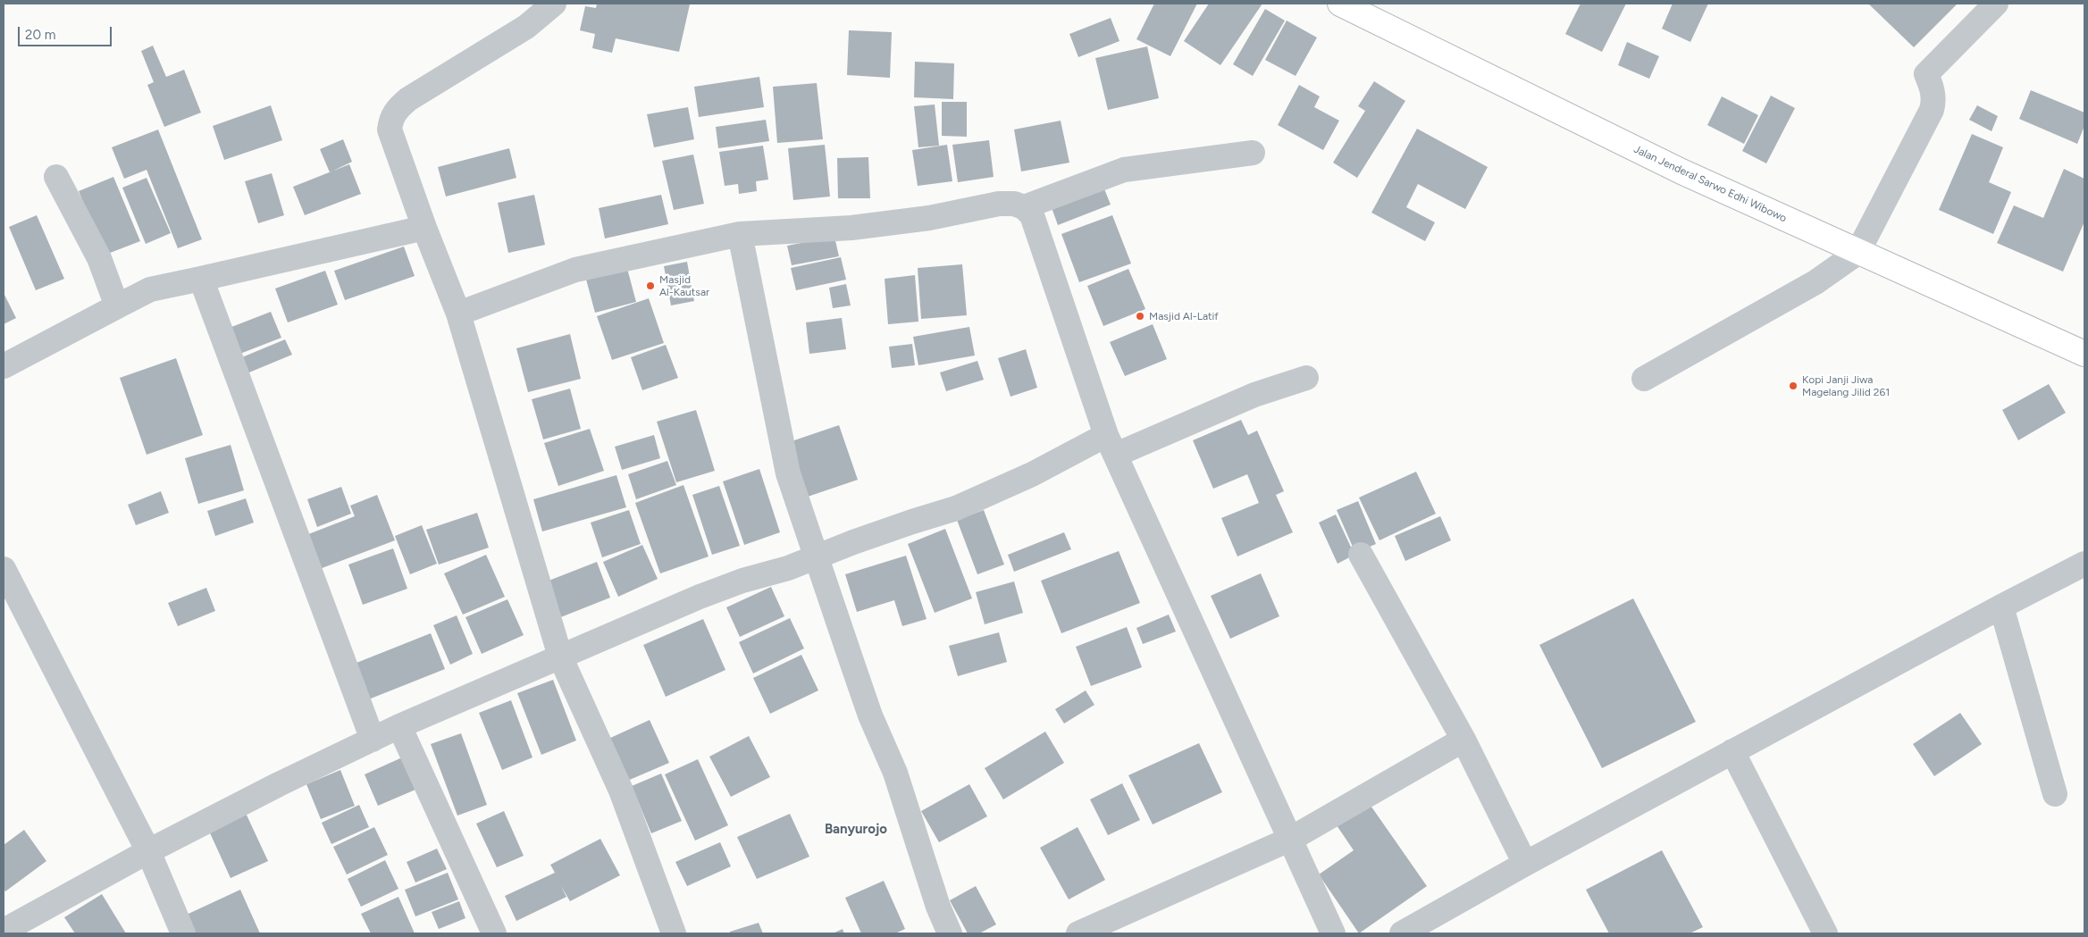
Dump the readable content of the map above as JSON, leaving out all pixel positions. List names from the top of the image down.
{
  "streets": {
    "main road": ["Jalan Jenderal Sarwo Edhi Wibowo"]
  },
  "districts": ["Banyurojo"],
  "places": ["Masjid Al-Kautsar", "Masjid Al-Latif", "Kopi Janji Jiwa Magelang Jilid 261"],
  "scale_bar": "20 m"
}
